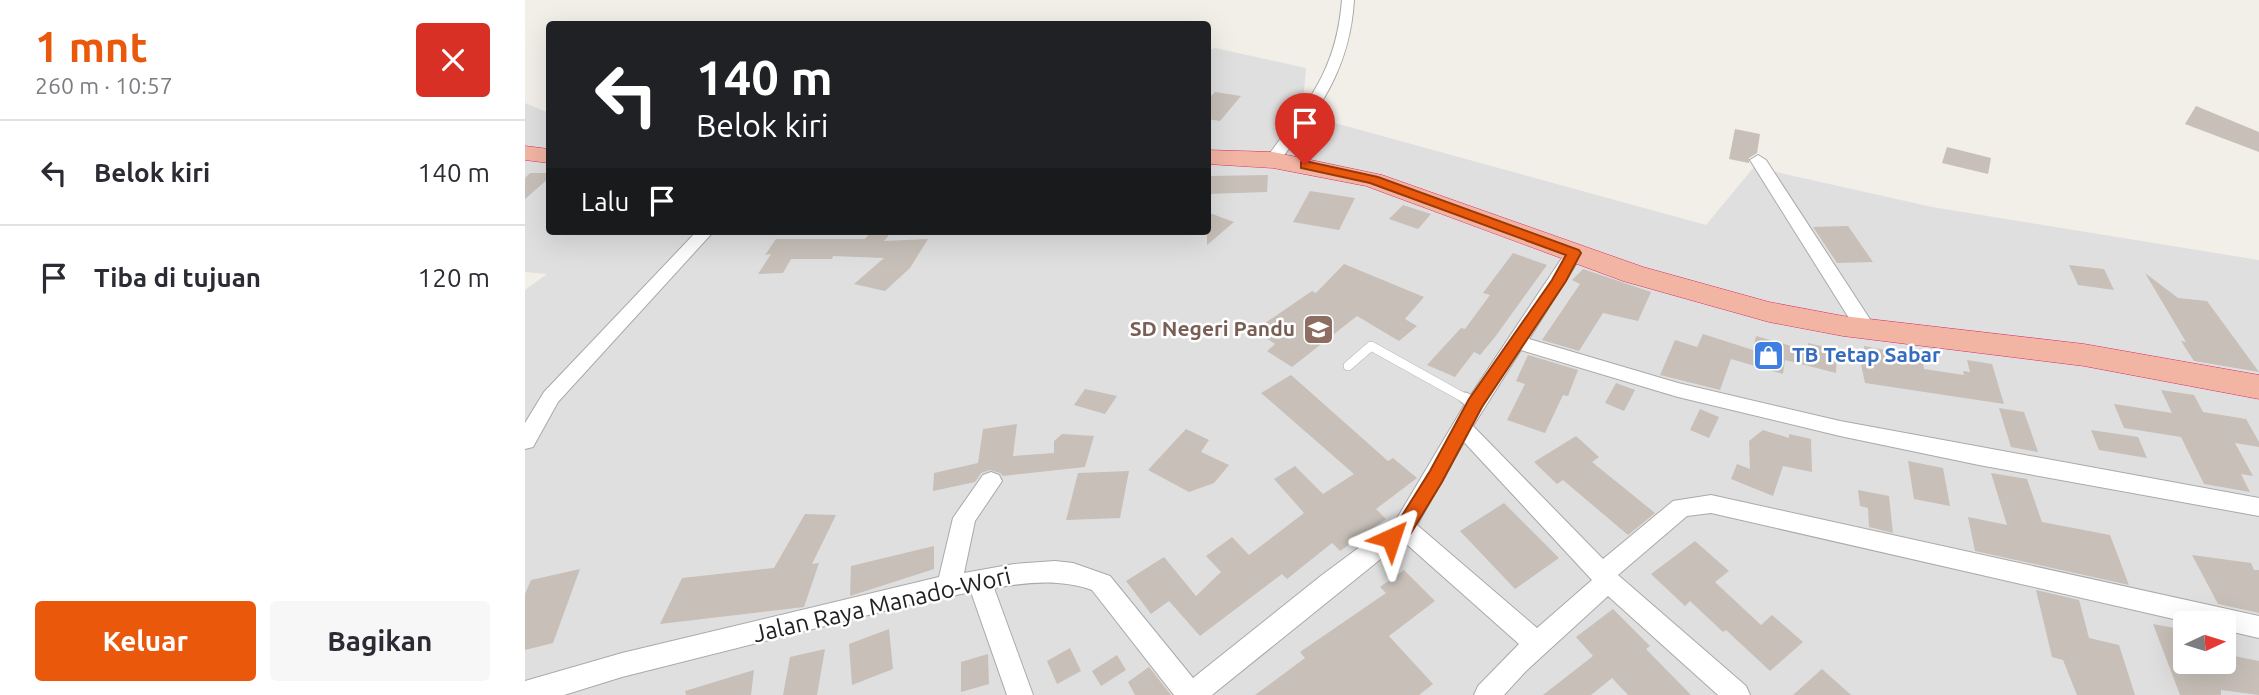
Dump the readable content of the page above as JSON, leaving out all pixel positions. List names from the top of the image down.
{
  "streets": {
    "street": ["Jalan Raya Manado-Wori"]
  },
  "places": {
    "school or university": ["SD Negeri Pandu"],
    "shop": ["TB Tetap Sabar"]
  },
  "north": "right",
  "page": {
    "heading": ["1 mnt", "260 m · 10:57"],
    "turn": ["140 m", "Belok kiri"],
    "list": [
      {
        "name": "Belok kiri",
        "value": "140 m"
      },
      {
        "name": "Tiba di tujuan",
        "value": "120 m"
      }
    ],
    "then": "Lalu",
    "buttons": ["Keluar", "Bagikan"]
  }
}
